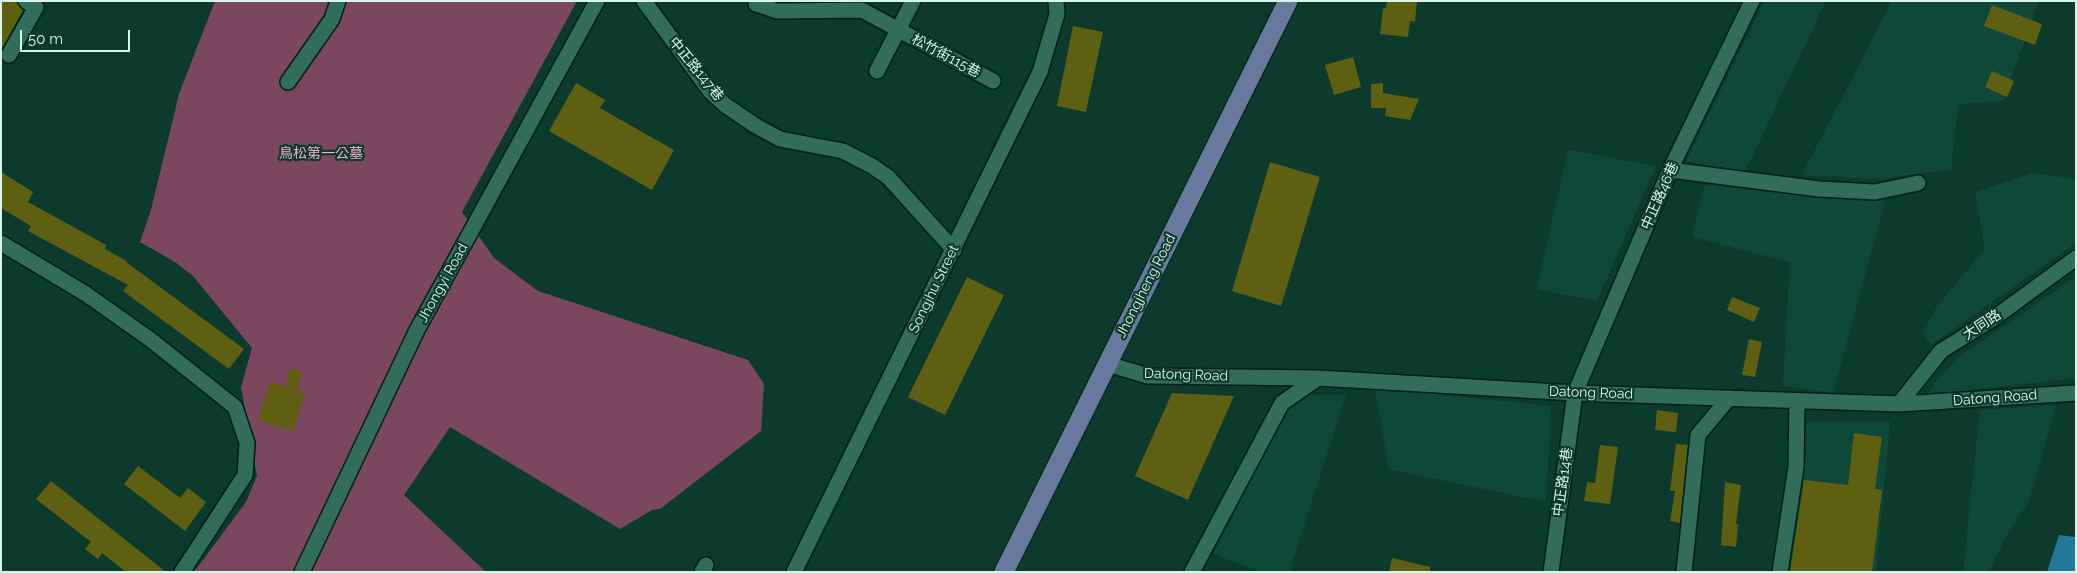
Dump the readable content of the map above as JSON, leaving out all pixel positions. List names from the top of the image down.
{
  "streets": {
    "main road": ["Jhongjheng Road"],
    "street": [
      "松竹街115巷",
      "中正路147巷",
      "中正路46巷",
      "Jhongyi Road",
      "Songjhu Street",
      "大同路",
      "Datong Road",
      "中正路14巷"
    ]
  },
  "crossings": [
    ["中正路147巷", "Songjhu Street"],
    ["中正路46巷", "Datong Road"],
    ["中正路46巷", "中正路14巷"],
    ["Jhongjheng Road", "Datong Road"],
    ["大同路", "Datong Road"],
    ["Datong Road", "中正路14巷"]
  ],
  "parks": ["鳥松第一公墓"],
  "scale_bar": "50 m"
}
